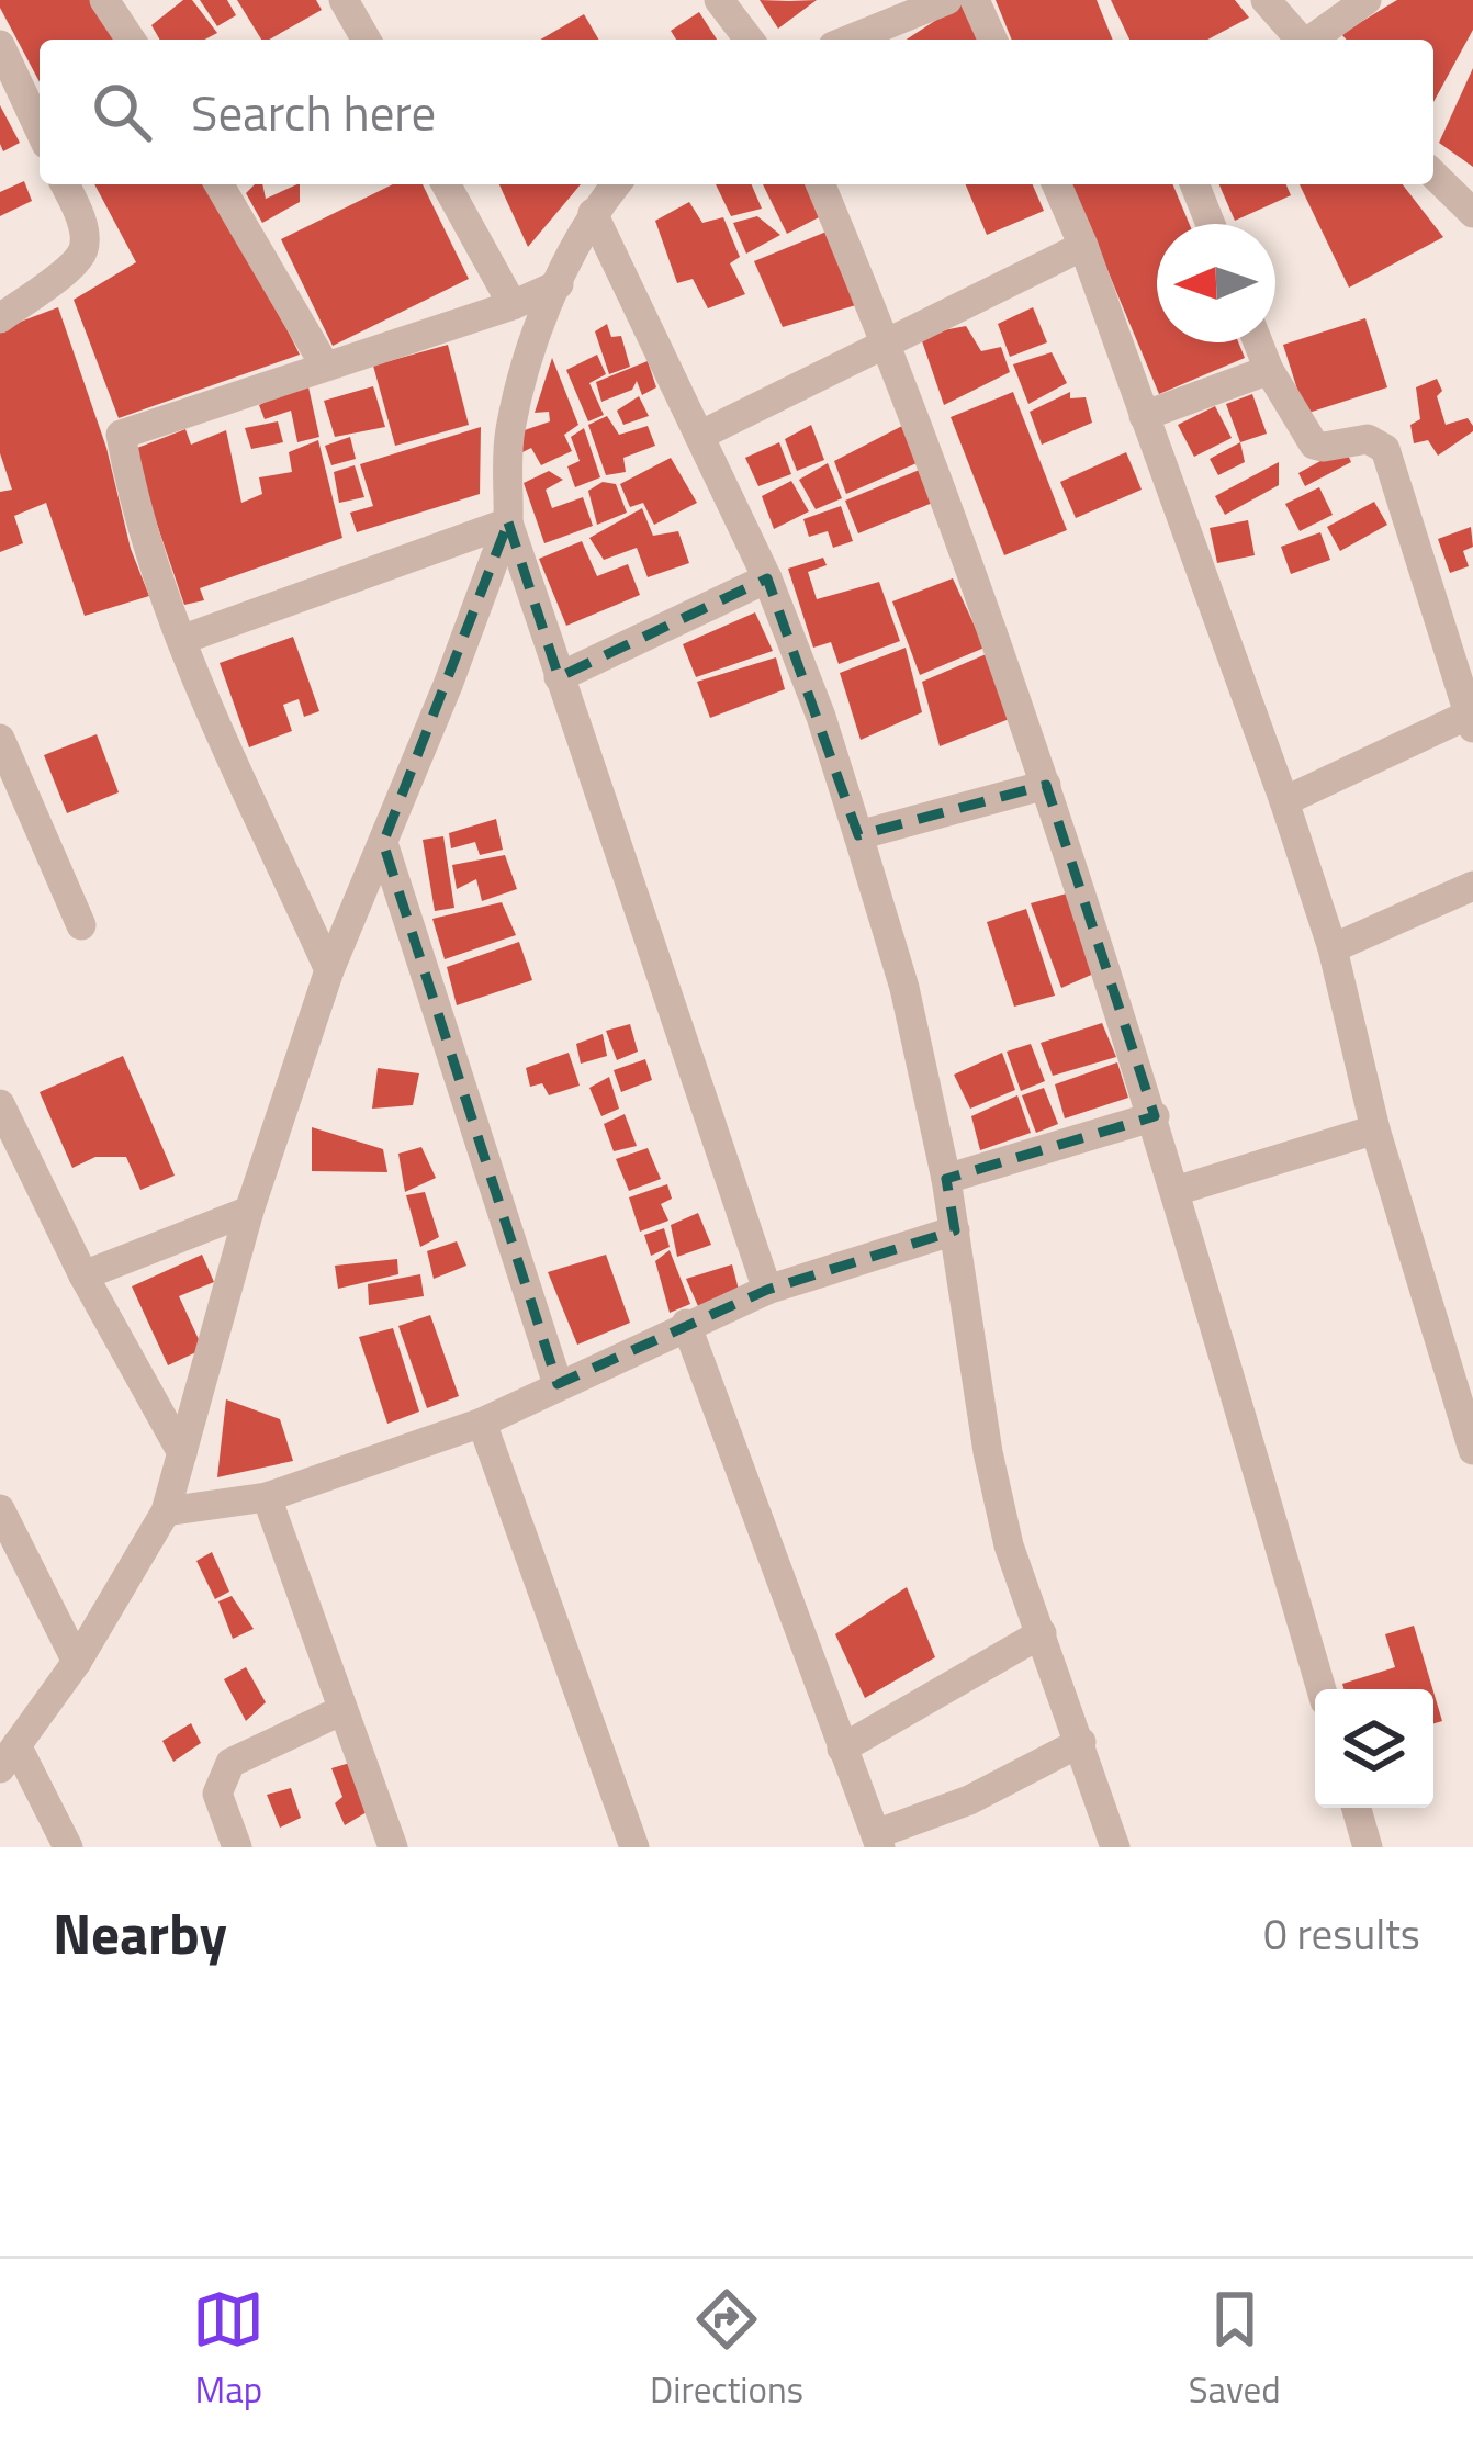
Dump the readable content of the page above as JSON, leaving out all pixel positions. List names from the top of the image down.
{
  "north": "left",
  "page": {
    "search": "Search here",
    "heading": ["Nearby", "0 results"],
    "nav": ["Map", "Directions", "Saved"]
  }
}
